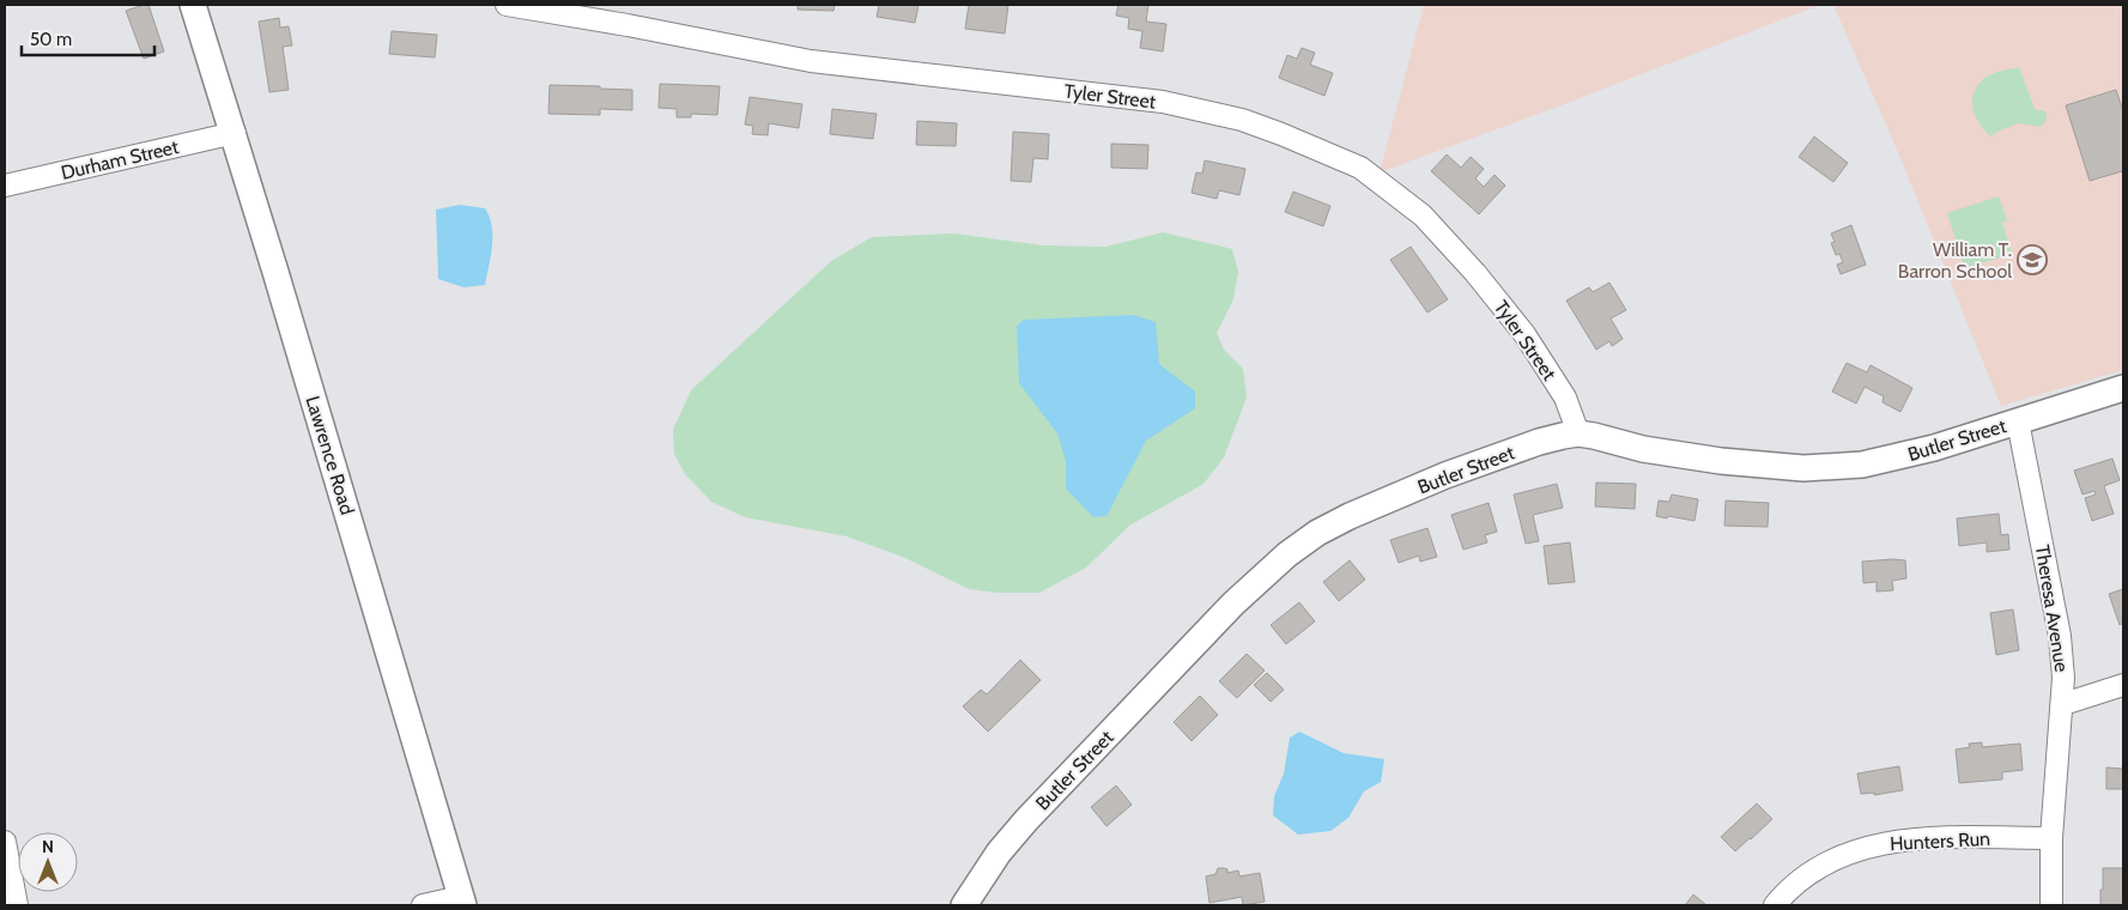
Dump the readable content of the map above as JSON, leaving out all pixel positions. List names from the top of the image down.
{
  "streets": {
    "street": [
      "Tyler Street",
      "Durham Street",
      "Butler Street",
      "Lawrence Road",
      "Theresa Avenue",
      "Hunters Run"
    ]
  },
  "crossings": [
    ["Tyler Street", "Butler Street"],
    ["Durham Street", "Lawrence Road"],
    ["Butler Street", "Theresa Avenue"],
    ["Theresa Avenue", "Hunters Run"]
  ],
  "places": {
    "school or university": ["William T. Barron School"]
  },
  "scale_bar": "50 m",
  "north": "top"
}
